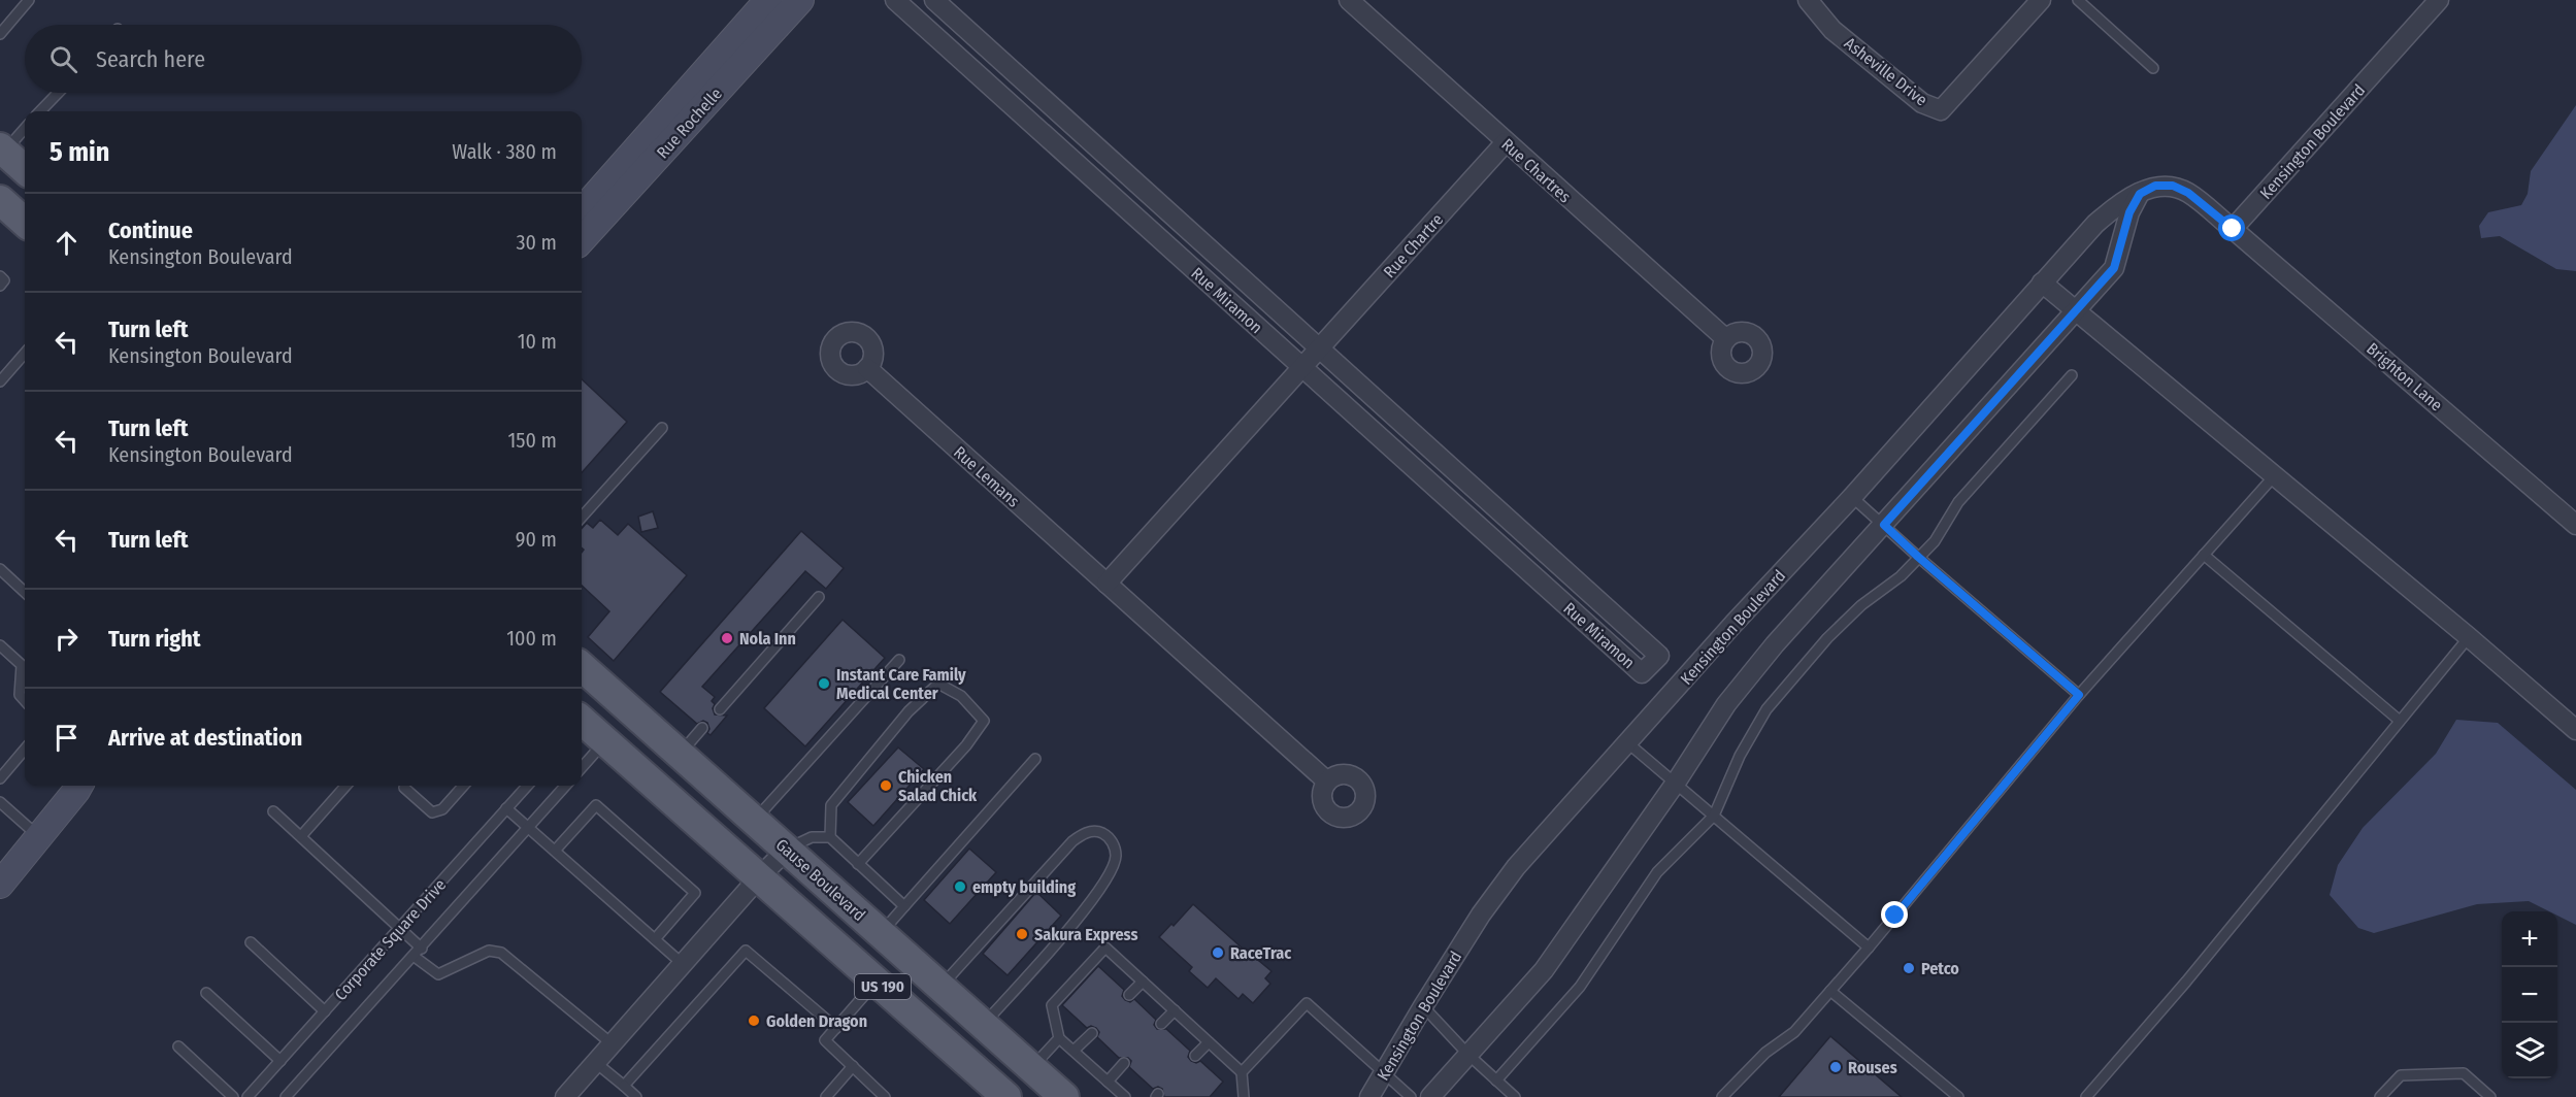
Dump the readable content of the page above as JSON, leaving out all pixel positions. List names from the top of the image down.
{
  "streets": {
    "main road": ["Gause Boulevard", "US 190"],
    "street": [
      "Asheville Drive",
      "Rue Rochelle",
      "Kensington Boulevard",
      "Rue Chartres",
      "Rue Chartre",
      "Rue Miramon",
      "Brighton Lane",
      "Rue Lemans"
    ],
    "lane": ["Corporate Square Drive"]
  },
  "crossings": [
    ["Kensington Boulevard", "Brighton Lane"],
    ["Rue Chartres", "Rue Chartre"],
    ["Rue Chartre", "Rue Miramon"]
  ],
  "places": [
    "Nola Inn",
    "Instant Care Family Medical Center",
    "Chicken Salad Chick",
    "empty building",
    "Sakura Express",
    "RaceTrac",
    "Petco",
    "Golden Dragon",
    "Rouses"
  ],
  "page": {
    "search": "Search here",
    "heading": ["5 min", "Walk · 380 m"],
    "list": [
      ["Continue", "Kensington Boulevard", "30 m"],
      ["Turn left", "Kensington Boulevard", "10 m"],
      ["Turn left", "Kensington Boulevard", "150 m"],
      ["Turn left", "90 m"],
      ["Turn right", "100 m"],
      "Arrive at destination"
    ],
    "map_buttons": ["+", "−"]
  }
}
